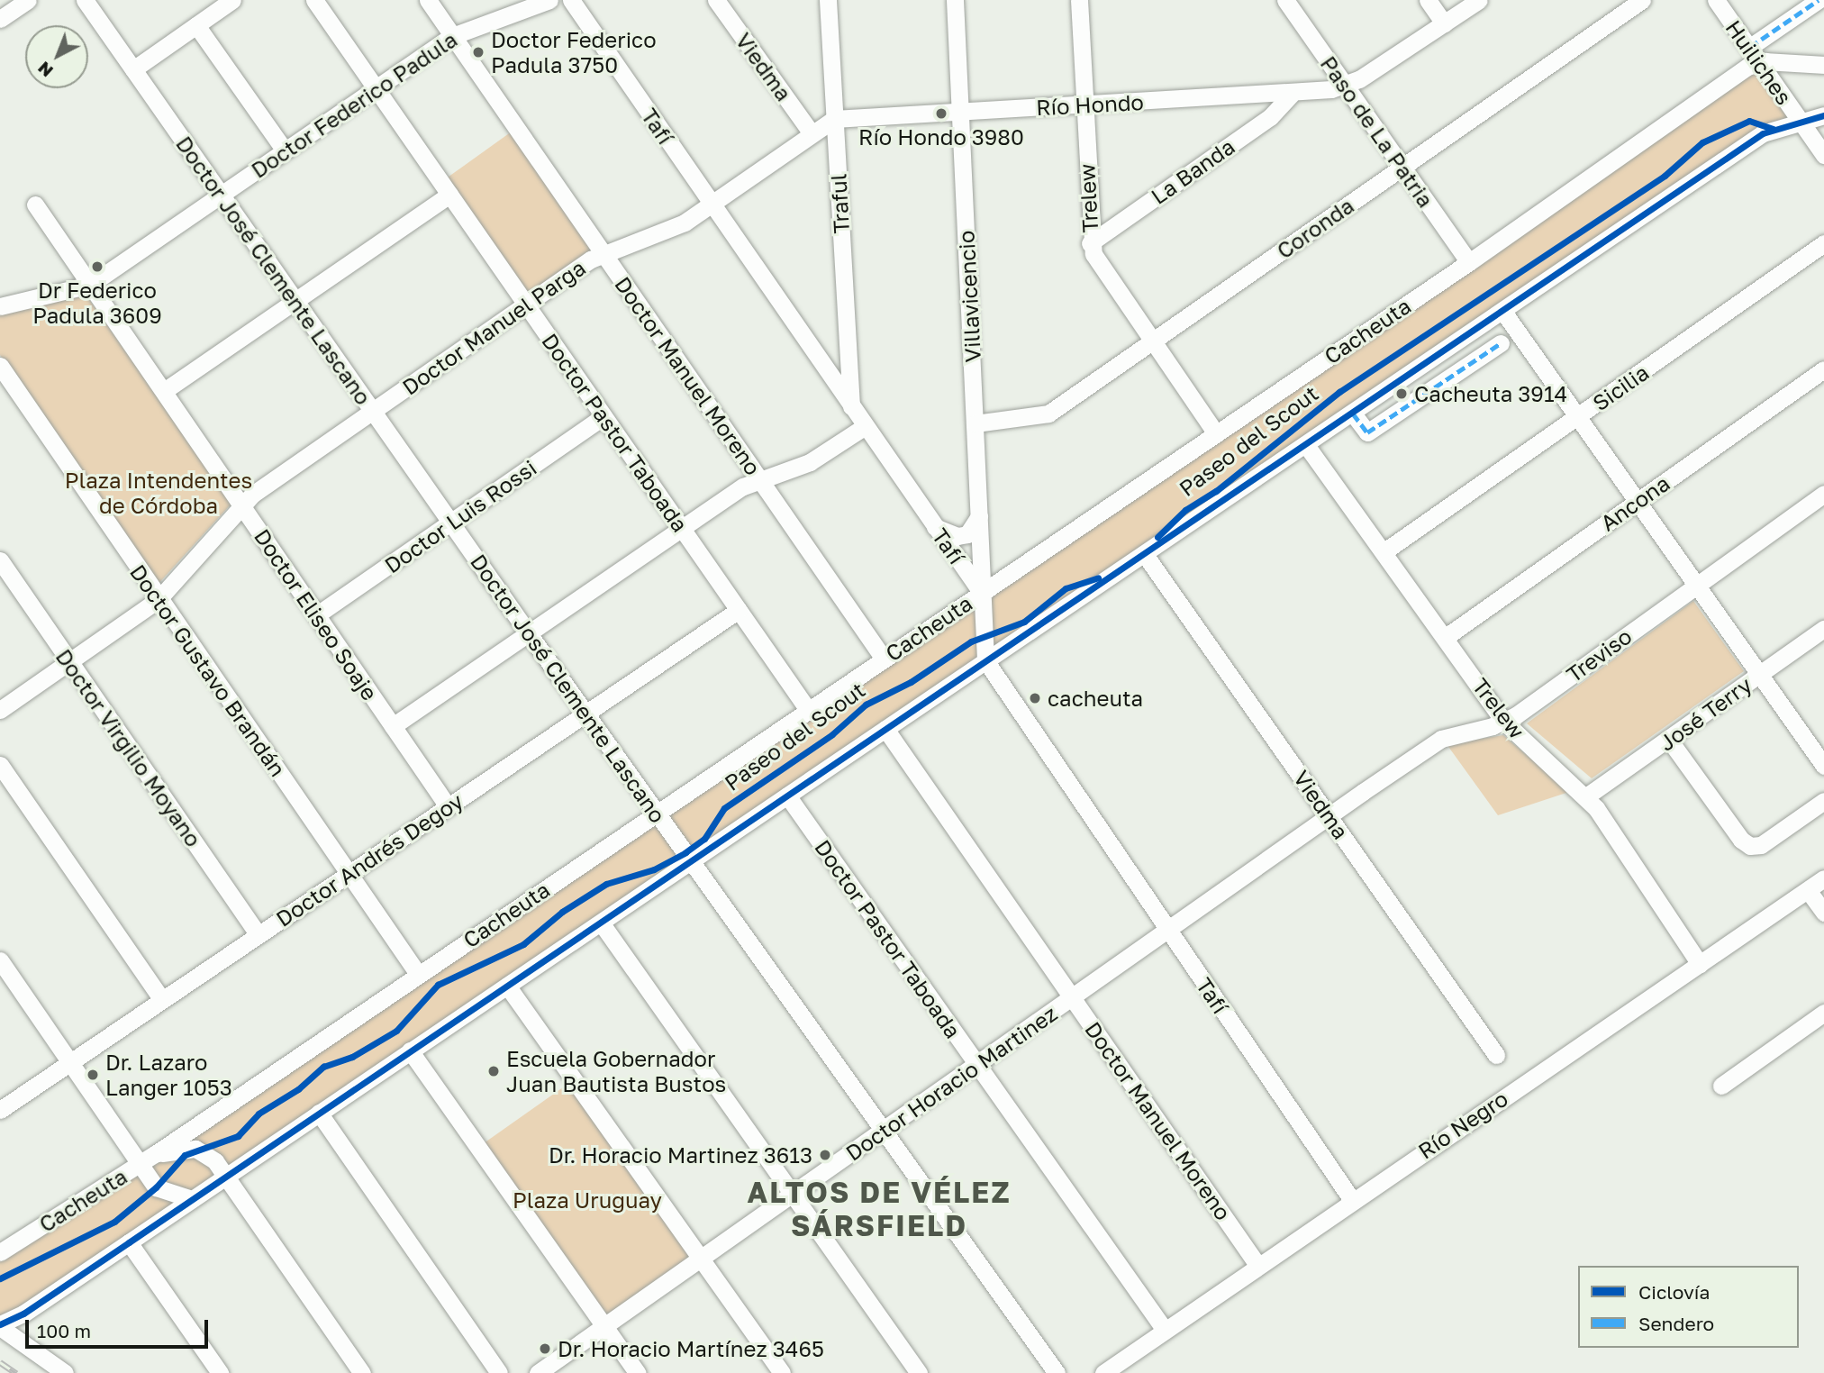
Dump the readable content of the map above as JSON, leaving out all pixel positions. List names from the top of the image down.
{
  "streets": {
    "street": [
      "Huiliches",
      "Viedma",
      "Doctor Federico Padula",
      "Río Hondo",
      "Tafí",
      "Paso de La Patria",
      "La Banda",
      "Trelew",
      "Traful",
      "Coronda",
      "Doctor José Clemente Lascano",
      "Villavicencio",
      "Doctor Manuel Parga",
      "Cacheuta",
      "Doctor Manuel Moreno",
      "Sicilia",
      "Doctor Pastor Taboada",
      "Ancona",
      "Doctor Luis Rossi",
      "Doctor Eliseo Soaje",
      "Treviso",
      "Doctor Gustavo Brandán",
      "José Terry",
      "Doctor Virgilio Moyano",
      "Doctor Andrés Degoy",
      "Doctor Horacio Martinez",
      "Río Negro"
    ],
    "cycle path": ["Paseo del Scout"]
  },
  "crossings": [
    ["Huiliches", "Cacheuta"],
    ["Viedma", "Doctor Manuel Parga"],
    ["Viedma", "Doctor Horacio Martinez"],
    ["Doctor Federico Padula", "Doctor José Clemente Lascano"],
    ["Doctor Federico Padula", "Doctor Manuel Moreno"],
    ["Doctor Federico Padula", "Doctor Pastor Taboada"],
    ["Doctor Federico Padula", "Doctor Eliseo Soaje"],
    ["Río Hondo", "Paso de La Patria"],
    ["Río Hondo", "La Banda"],
    ["Río Hondo", "Trelew"],
    ["Río Hondo", "Traful"],
    ["Río Hondo", "Villavicencio"],
    ["Río Hondo", "Doctor Manuel Parga"],
    ["Tafí", "Traful"],
    ["Tafí", "Villavicencio"],
    ["Tafí", "Doctor Manuel Parga"],
    ["Tafí", "Cacheuta"],
    ["Tafí", "Doctor Horacio Martinez"],
    ["Tafí", "Río Negro"],
    ["Paso de La Patria", "Coronda"],
    ["Paso de La Patria", "Cacheuta"],
    ["La Banda", "Trelew"],
    ["Trelew", "Coronda"],
    ["Trelew", "Cacheuta"],
    ["Trelew", "Sicilia"],
    ["Trelew", "Ancona"],
    ["Trelew", "Treviso"],
    ["Trelew", "José Terry"],
    ["Trelew", "Río Negro"],
    ["Traful", "Doctor Manuel Parga"],
    ["Coronda", "Villavicencio"],
    ["Doctor José Clemente Lascano", "Doctor Manuel Parga"],
    ["Doctor José Clemente Lascano", "Cacheuta"],
    ["Doctor José Clemente Lascano", "Doctor Luis Rossi"],
    ["Doctor José Clemente Lascano", "Doctor Andrés Degoy"],
    ["Doctor José Clemente Lascano", "Doctor Horacio Martinez"],
    ["Villavicencio", "Cacheuta"],
    ["Doctor Manuel Parga", "Doctor Manuel Moreno"],
    ["Doctor Manuel Parga", "Doctor Pastor Taboada"],
    ["Doctor Manuel Parga", "Doctor Eliseo Soaje"],
    ["Doctor Manuel Parga", "Doctor Gustavo Brandán"],
    ["Doctor Manuel Parga", "Doctor Virgilio Moyano"],
    ["Cacheuta", "Doctor Manuel Moreno"],
    ["Cacheuta", "Doctor Pastor Taboada"],
    ["Cacheuta", "Doctor Gustavo Brandán"],
    ["Doctor Manuel Moreno", "Doctor Horacio Martinez"],
    ["Doctor Manuel Moreno", "Río Negro"],
    ["Doctor Pastor Taboada", "Doctor Luis Rossi"],
    ["Doctor Pastor Taboada", "Doctor Andrés Degoy"],
    ["Doctor Pastor Taboada", "Doctor Horacio Martinez"],
    ["Doctor Pastor Taboada", "Río Negro"],
    ["Doctor Luis Rossi", "Doctor Eliseo Soaje"],
    ["Doctor Eliseo Soaje", "Doctor Andrés Degoy"],
    ["Treviso", "Doctor Horacio Martinez"],
    ["Doctor Gustavo Brandán", "Doctor Andrés Degoy"],
    ["Doctor Virgilio Moyano", "Doctor Andrés Degoy"]
  ],
  "districts": ["ALTOS DE VÉLEZ SÁRSFIELD"],
  "parks": ["Plaza Intendentes de Córdoba", "Plaza Uruguay"],
  "places": [
    "Doctor Federico Padula 3750",
    "Río Hondo 3980",
    "Dr Federico Padula 3609",
    "Cacheuta 3914",
    "cacheuta",
    "Escuela Gobernador Juan Bautista Bustos",
    "Dr. Lazaro Langer 1053",
    "Dr. Horacio Martinez 3613",
    "Dr. Horacio Martínez 3465"
  ],
  "legend": ["Ciclovía", "Sendero"],
  "scale_bar": "100 m",
  "north": "bottom left"
}
